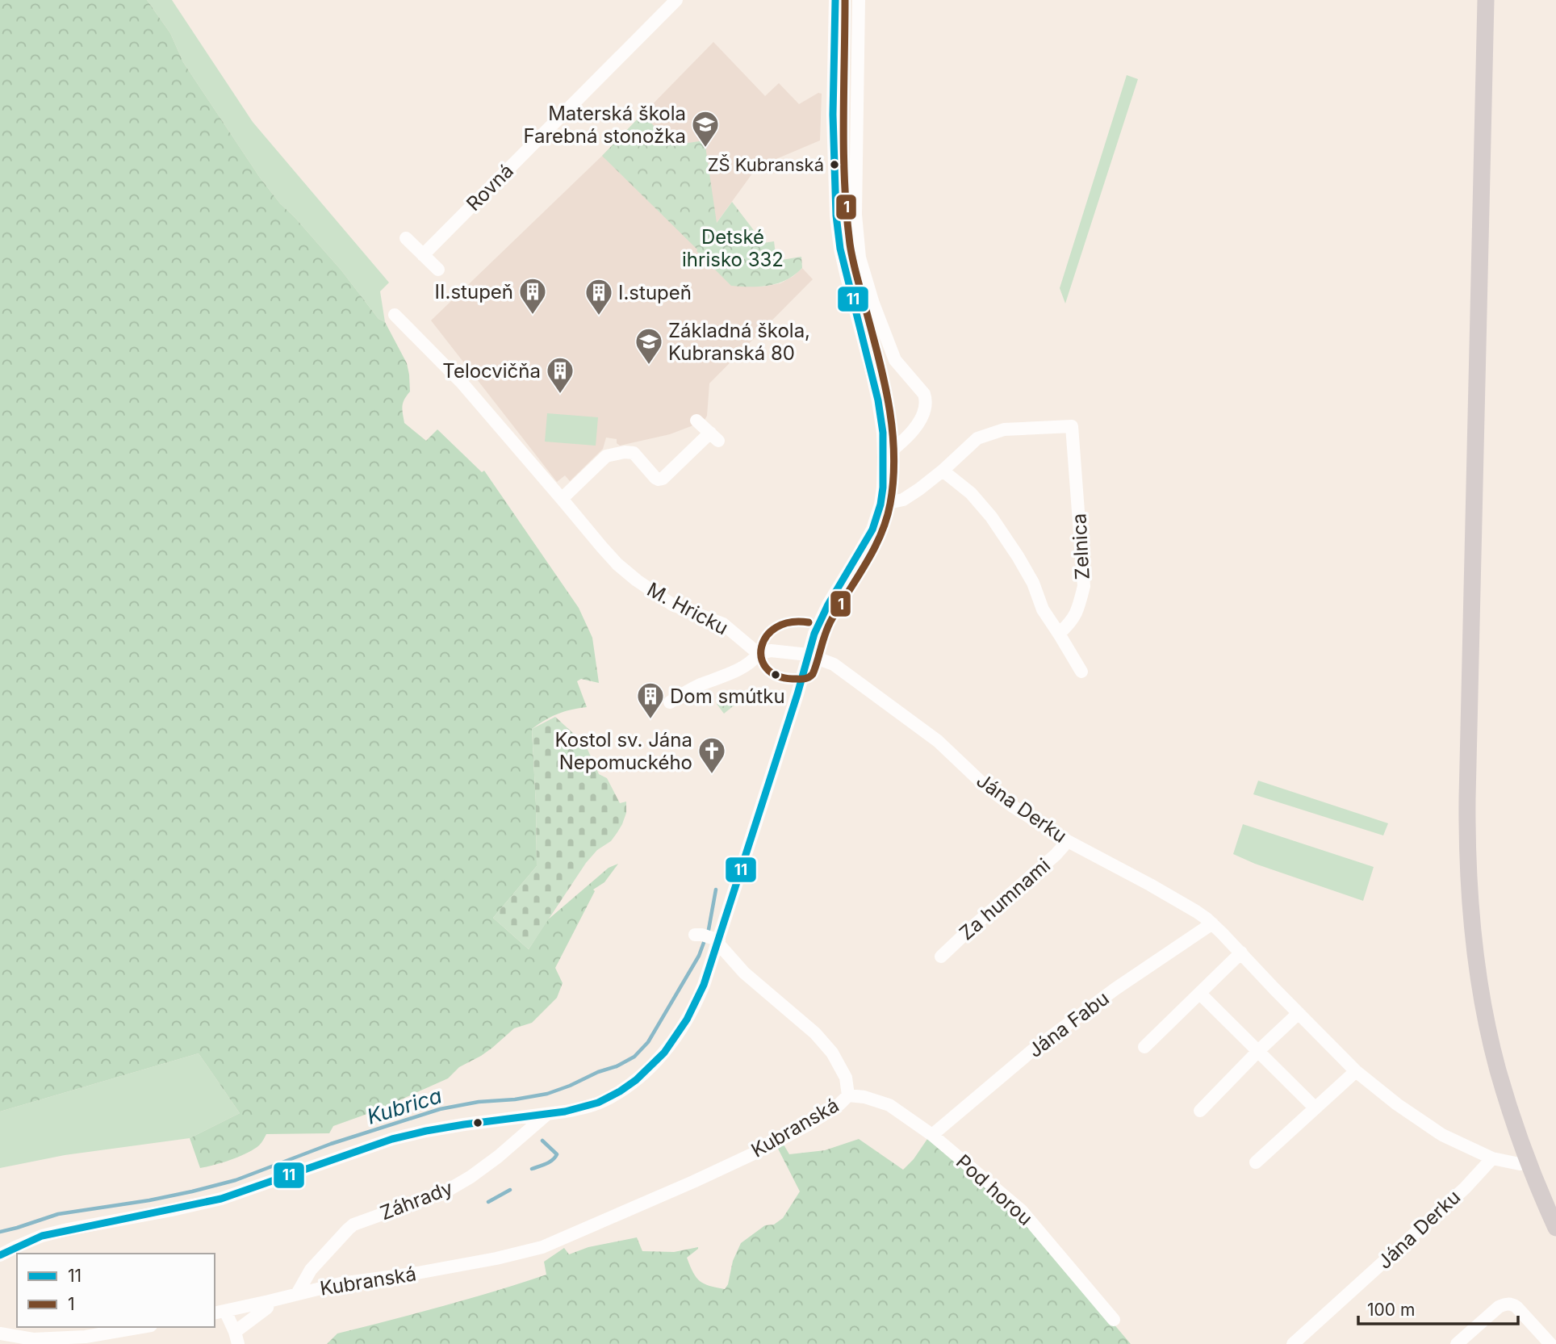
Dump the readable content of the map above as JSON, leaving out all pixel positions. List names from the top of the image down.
{
  "streets": {
    "street": [
      "Rovná",
      "Zelnica",
      "M. Hricku",
      "Jána Derku",
      "Za humnami",
      "Jána Fabu",
      "Kubranská",
      "Pod horou",
      "Záhrady"
    ]
  },
  "crossings": [
    ["Jána Derku", "Za humnami"],
    ["Jána Derku", "Jána Fabu"],
    ["Jána Fabu", "Pod horou"],
    ["Kubranská", "Pod horou"],
    ["Kubranská", "Záhrady"]
  ],
  "water": ["Kubrica"],
  "parks": ["Detské ihrisko 332"],
  "places": {
    "school or university": ["Materská škola Farebná stonožka", "Základná škola, Kubranská 80"],
    "other": ["ZŠ Kubranská"],
    "building": [
      "II.stupeň",
      "I.stupeň",
      "Telocvičňa",
      "Dom smútku"
    ],
    "church": ["Kostol sv. Jána Nepomuckého"]
  },
  "lines": ["transit line 11", "transit line 1"],
  "legend": ["11", "1"],
  "scale_bar": "100 m"
}
